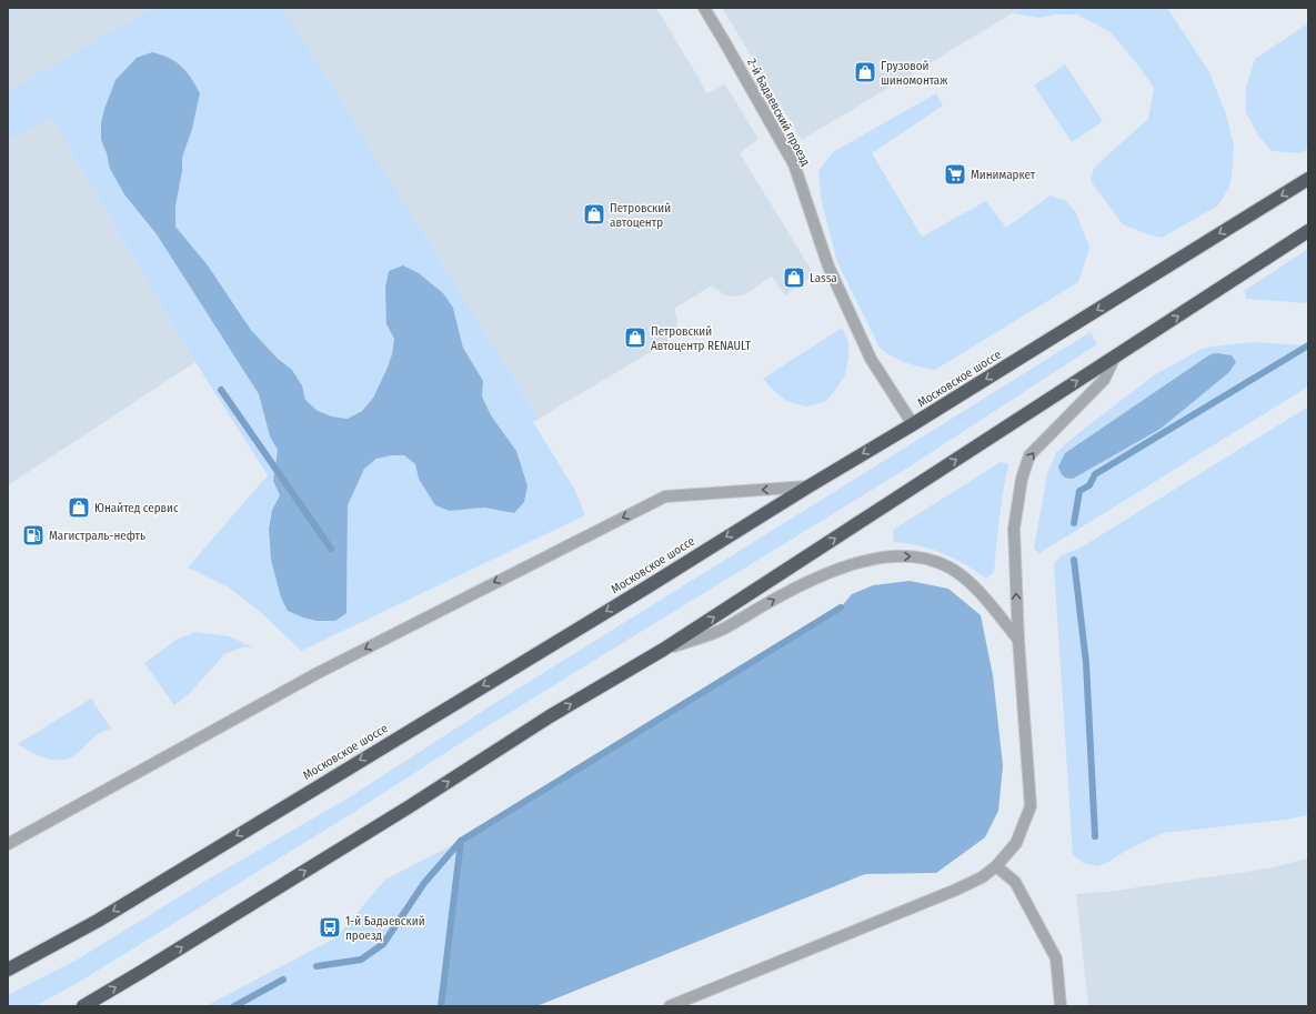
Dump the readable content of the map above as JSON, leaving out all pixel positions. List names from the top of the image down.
{
  "streets": {
    "highway": ["Московское шоссе"],
    "street": ["2-й Бадаевский проезд"]
  },
  "crossings": [
    ["2-й Бадаевский проезд", "Московское шоссе"]
  ],
  "places": {
    "shop": [
      "Грузовой шиномонтаж",
      "Петровский автоцентр",
      "Lassa",
      "Петровский Автоцентр RENAULT",
      "Юнайтед сервис"
    ],
    "supermarket": ["Минимаркет"],
    "fuel station": ["Магистраль-нефть"],
    "bus stop": ["1-й Бадаевский проезд"]
  }
}
